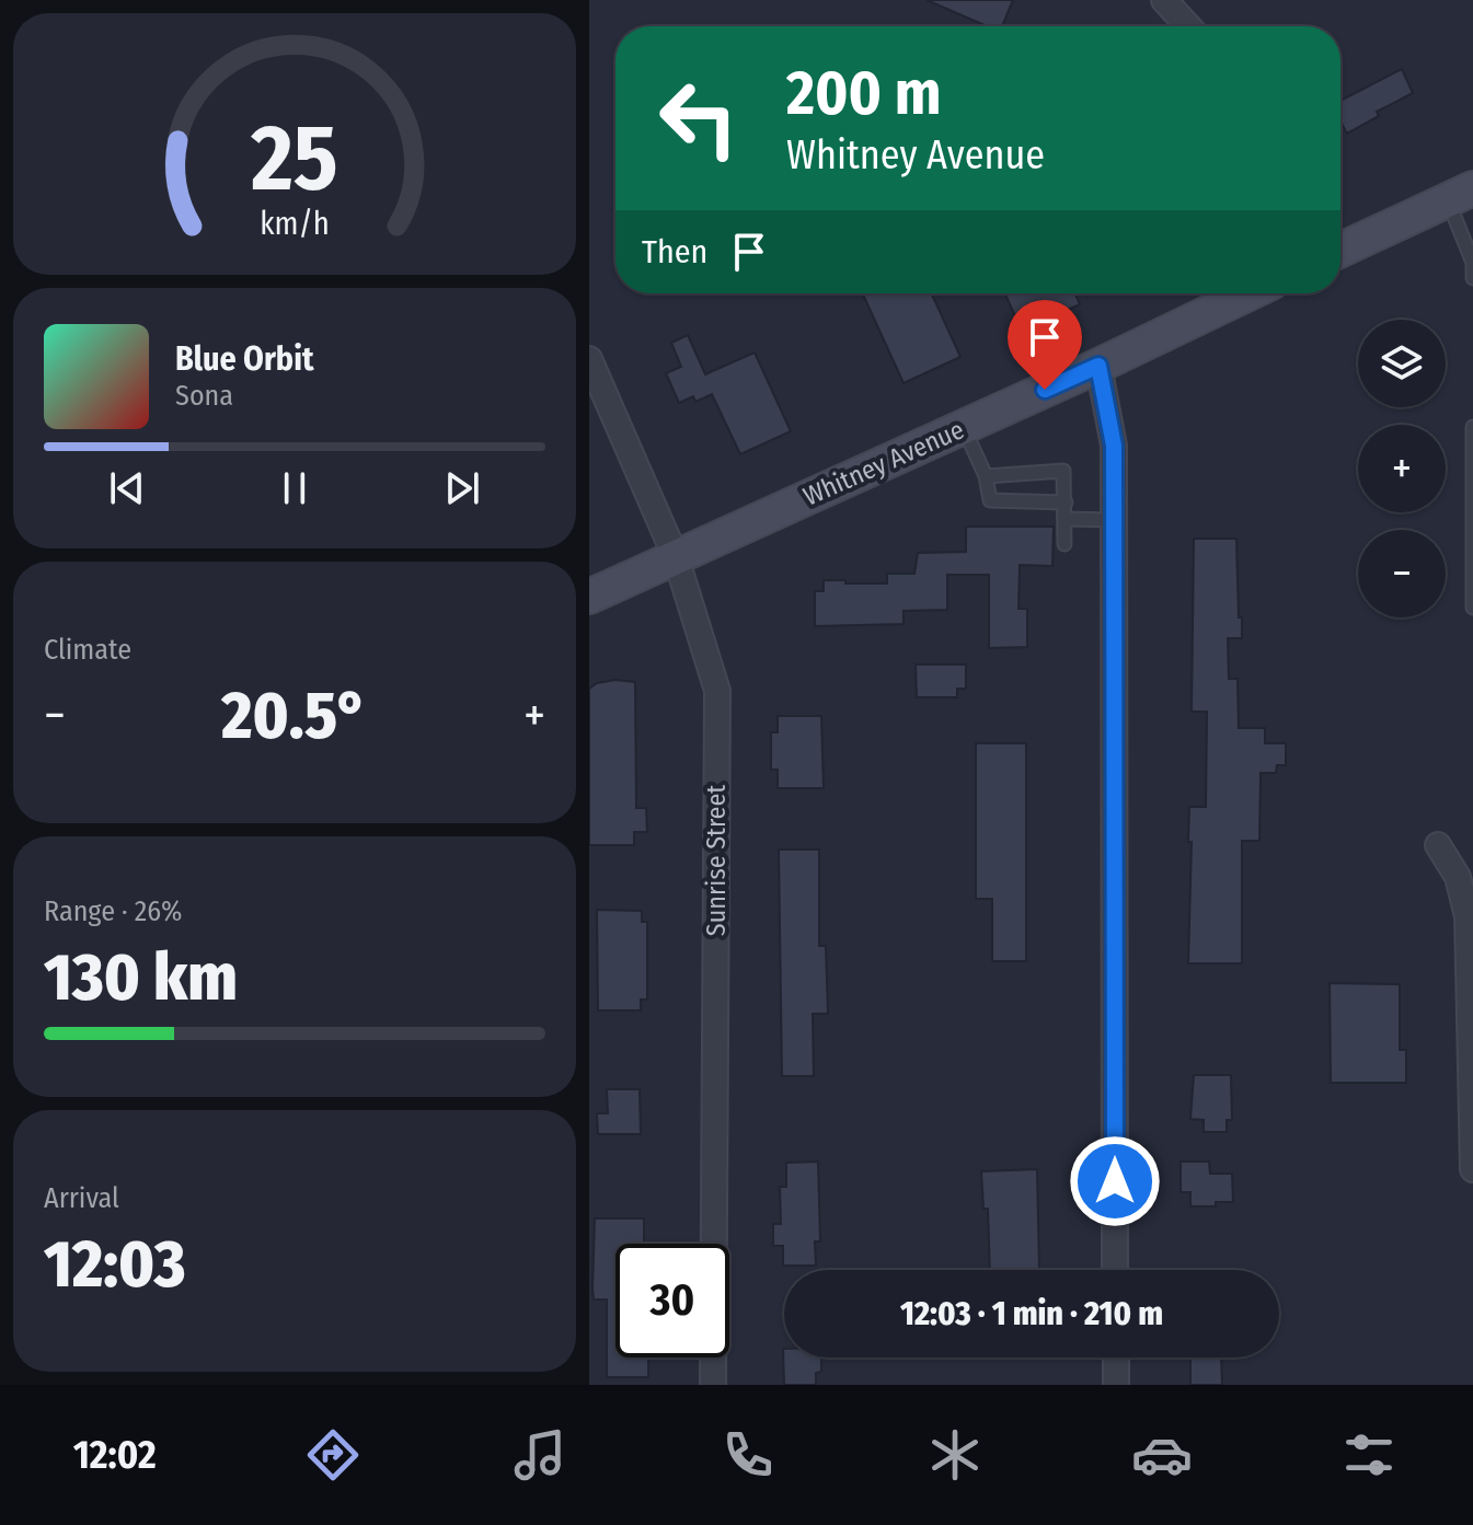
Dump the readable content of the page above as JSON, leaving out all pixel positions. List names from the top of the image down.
{
  "streets": {
    "main road": ["Whitney Avenue"],
    "street": ["Sunrise Street"]
  },
  "crossings": [
    ["Whitney Avenue", "Sunrise Street"]
  ],
  "page": {
    "turn": ["200 m", "Whitney Avenue"],
    "then": "Then",
    "map_buttons": ["+", "−"],
    "song": ["Blue Orbit", "Sona"],
    "tile": [
      "Climate",
      ["Range · 26%", "130 km"],
      ["Arrival", "12:03"]
    ],
    "heat": ["−", "20.5°", "+"],
    "limit": "30",
    "trip": "12:03 · 1 min · 210 m",
    "tabs": "12:02",
    "gauge": ["25", "km/h"]
  }
}
